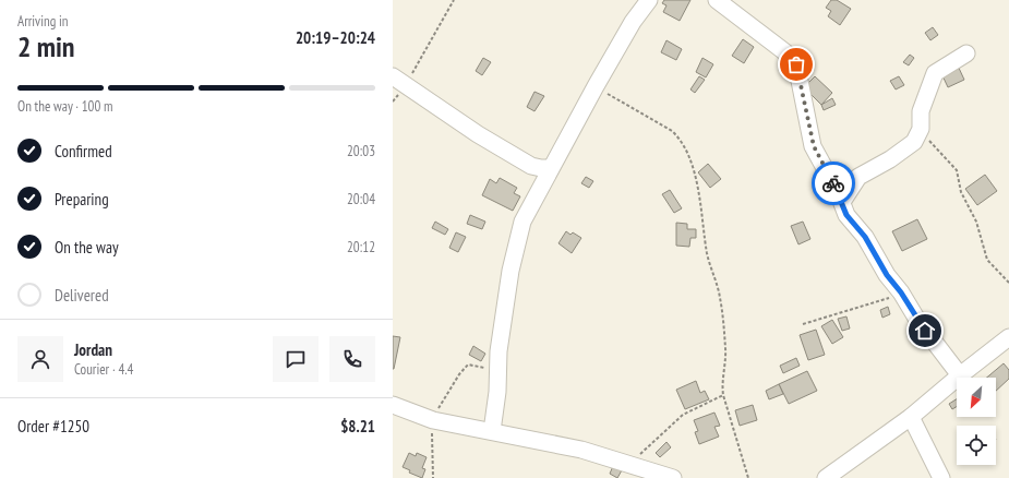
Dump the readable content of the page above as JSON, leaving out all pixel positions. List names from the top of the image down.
{
  "north": "bottom left",
  "page": {
    "heading": ["2 min", "Arriving in", "20:19–20:24"],
    "panel": [
      "Jordan",
      "Courier · 4.4",
      "Order #1250",
      "$8.21"
    ],
    "bar": "On the way · 100 m",
    "list": [
      ["Confirmed", "20:03"],
      ["Preparing", "20:04"],
      ["On the way", "20:12"],
      "Delivered"
    ]
  }
}
